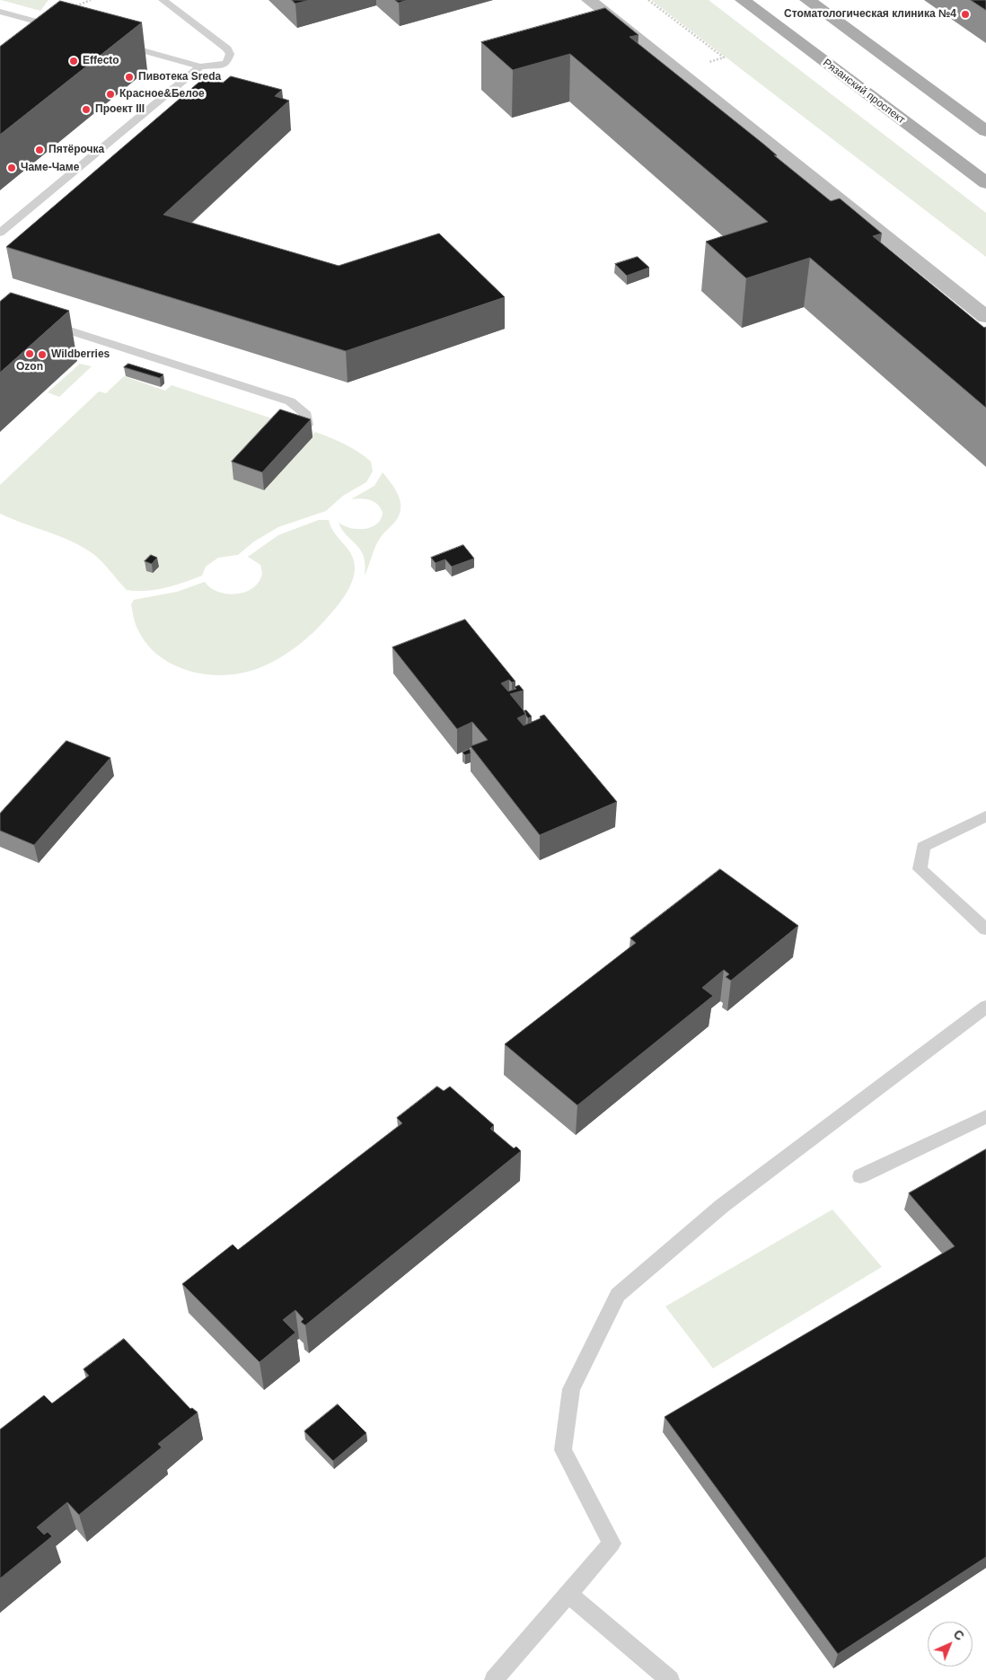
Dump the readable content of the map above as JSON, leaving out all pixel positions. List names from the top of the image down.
{
  "streets": {
    "main road": ["Рязанский проспект"]
  },
  "places": [
    "Стоматологическая клиника №4",
    "Effecto",
    "Пивотека Sreda",
    "Красное&Белое",
    "Проект III",
    "Пятёрочка",
    "Чаме-Чаме",
    "Ozon",
    "Wildberries"
  ],
  "north": "top right"
}
